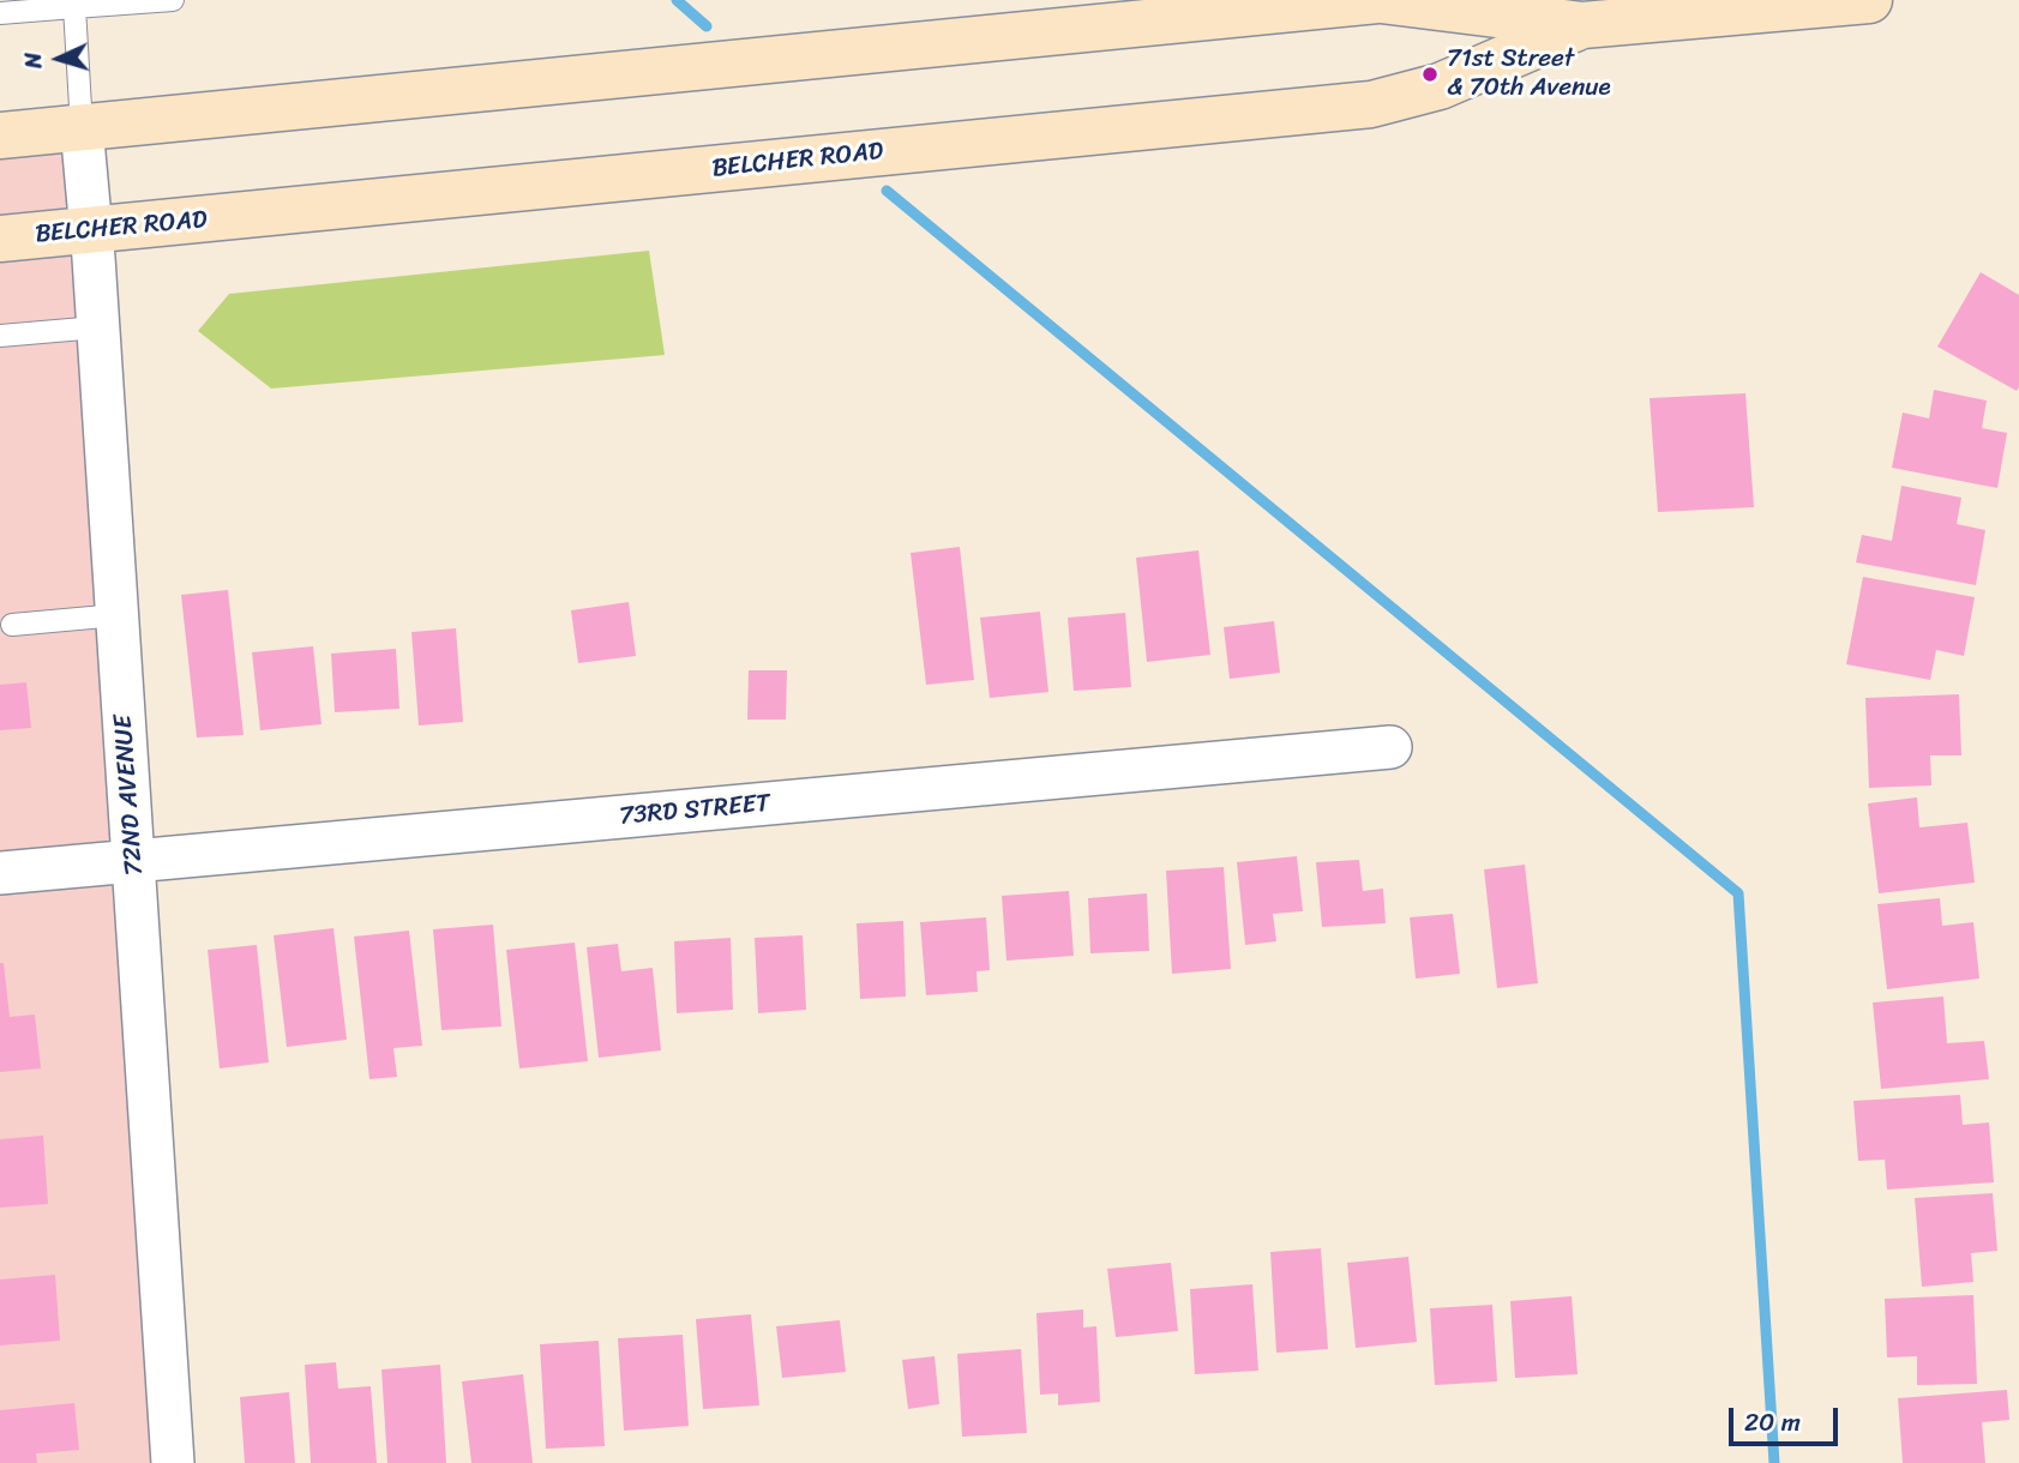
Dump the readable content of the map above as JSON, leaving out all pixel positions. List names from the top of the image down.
{
  "streets": {
    "main road": ["BELCHER ROAD"],
    "street": ["72ND AVENUE", "73RD STREET"]
  },
  "crossings": [
    ["BELCHER ROAD", "72ND AVENUE"],
    ["72ND AVENUE", "73RD STREET"]
  ],
  "places": ["71st Street & 70th Avenue"],
  "scale_bar": "20 m",
  "north": "left"
}
